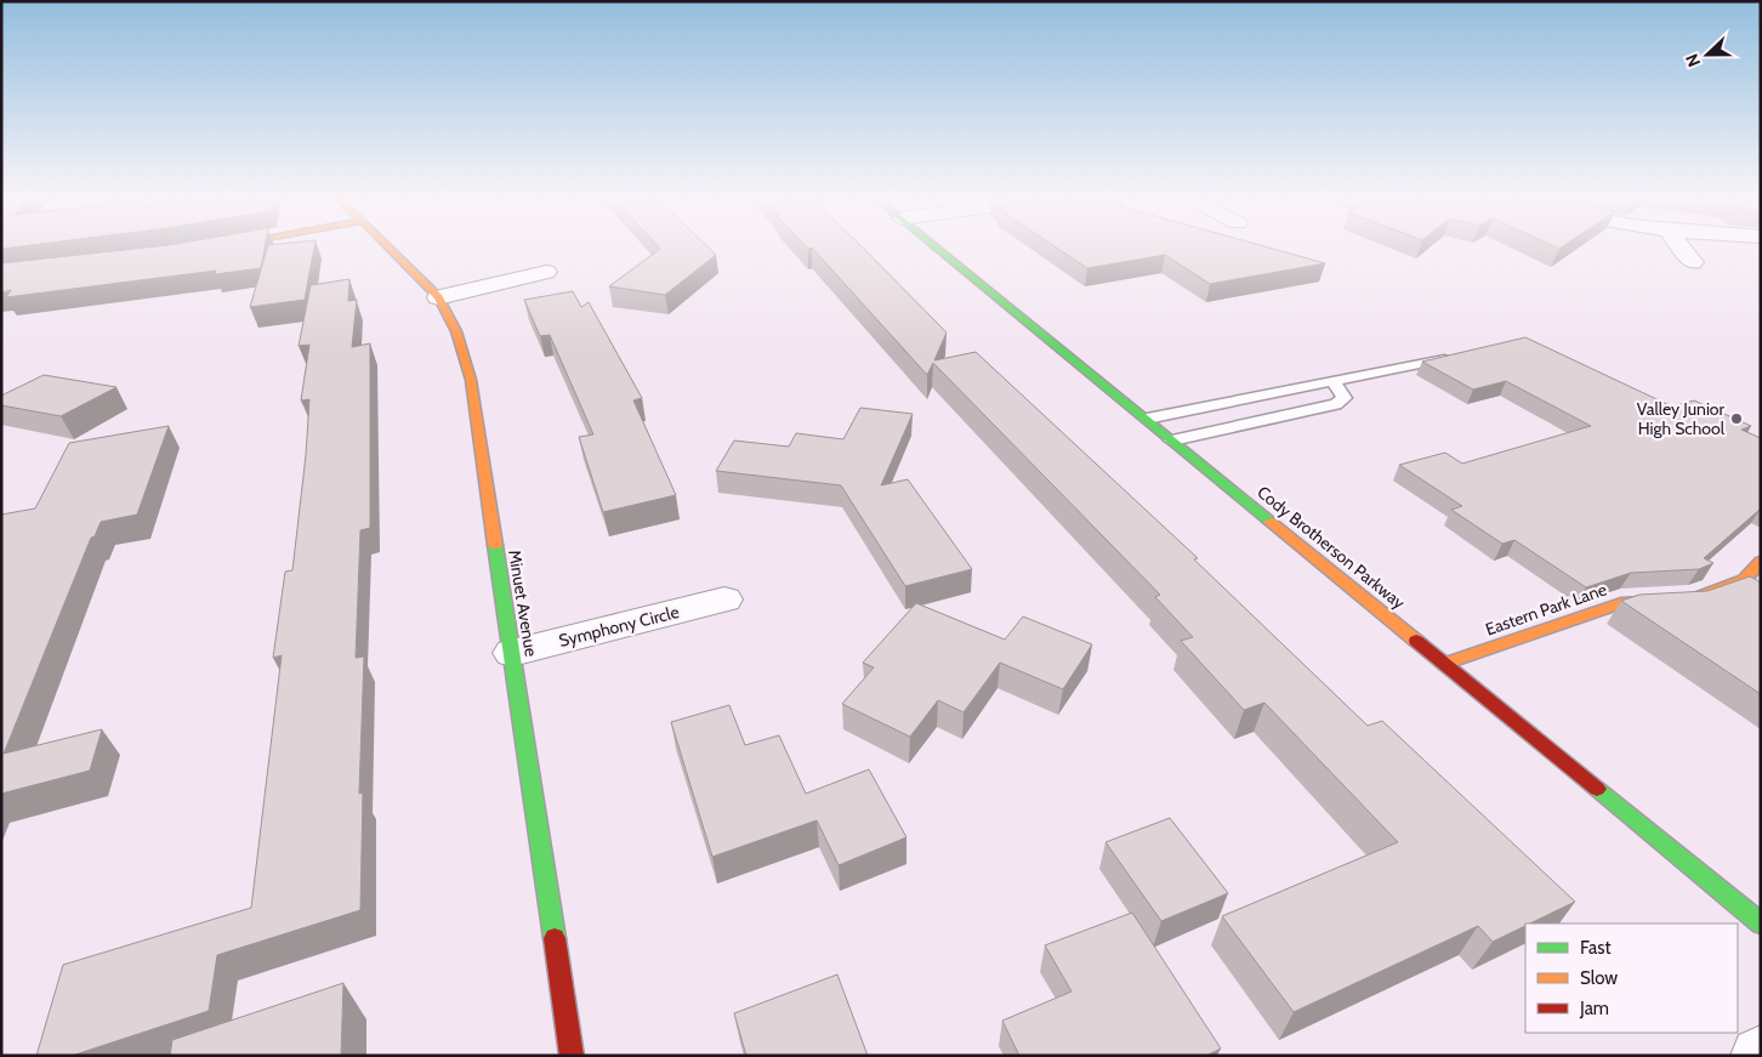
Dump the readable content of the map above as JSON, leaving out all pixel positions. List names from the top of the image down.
{
  "streets": {
    "street": [
      "Cody Brotherson Parkway",
      "Minuet Avenue",
      "Eastern Park Lane",
      "Symphony Circle"
    ]
  },
  "crossings": [
    ["Cody Brotherson Parkway", "Eastern Park Lane"],
    ["Minuet Avenue", "Symphony Circle"]
  ],
  "places": ["Valley Junior High School"],
  "legend": ["Fast", "Slow", "Jam"],
  "north": "left"
}
